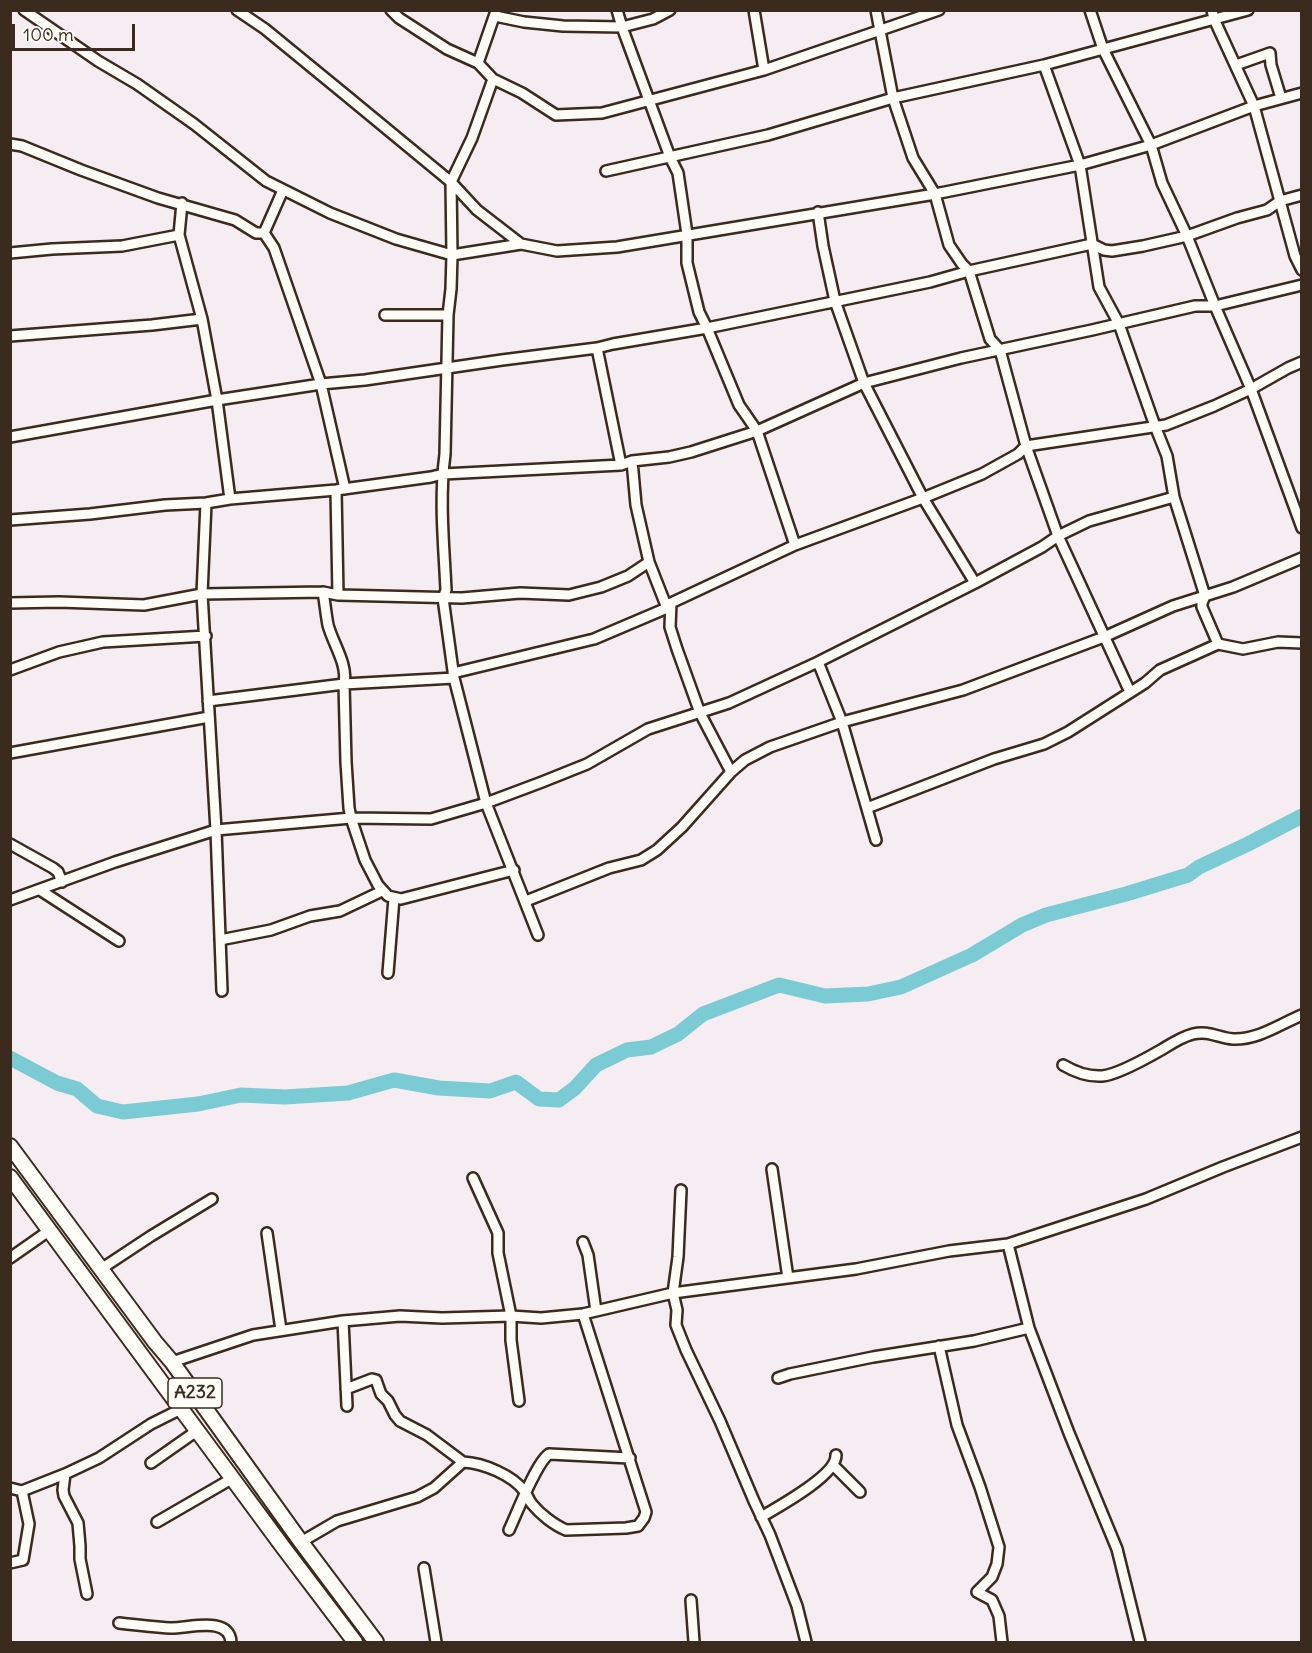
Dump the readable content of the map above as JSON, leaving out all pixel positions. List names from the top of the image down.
{
  "streets": {
    "highway": ["A232"]
  },
  "scale_bar": "100 m"
}
